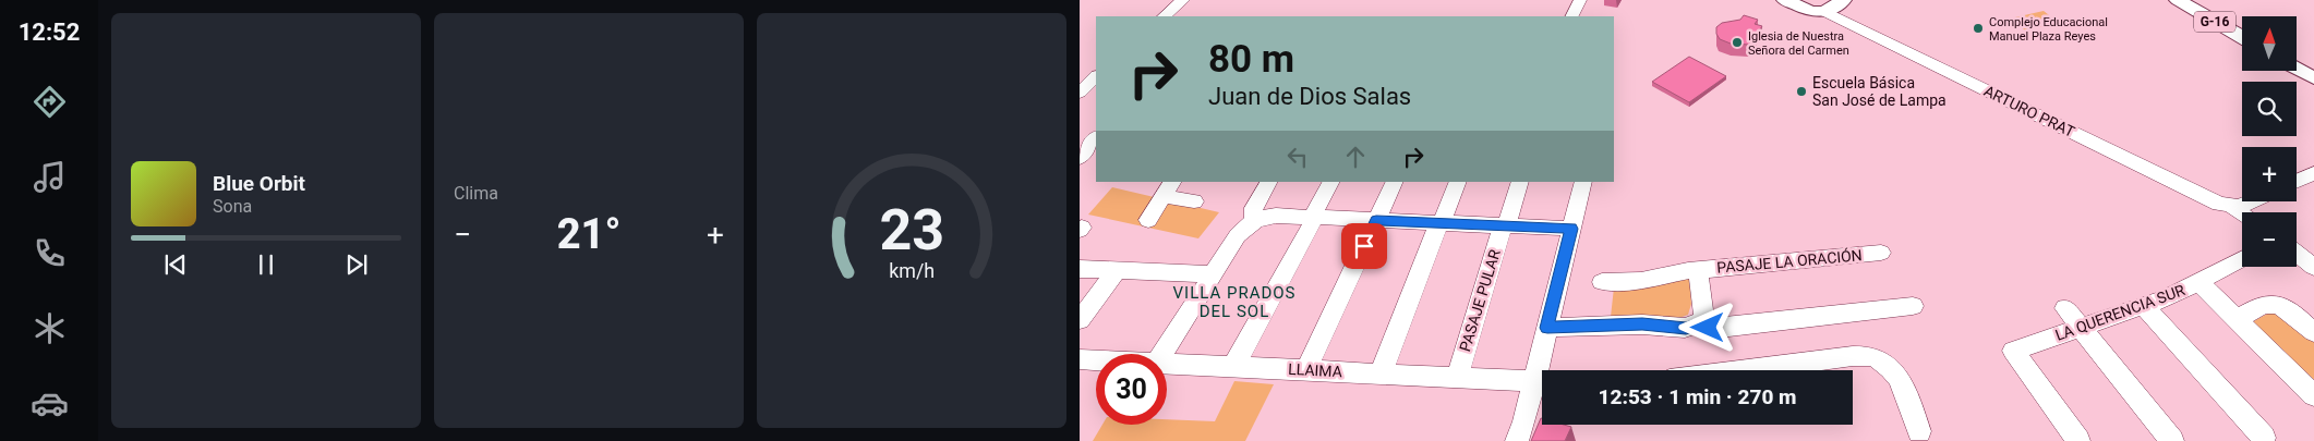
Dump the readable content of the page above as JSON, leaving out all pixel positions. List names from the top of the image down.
{
  "streets": {
    "main road": ["G-16", "ARTURO PRAT"],
    "street": [
      "PASAJE LA ORACIÓN",
      "PASAJE PULAR",
      "LA QUERENCIA SUR",
      "LLAIMA"
    ]
  },
  "crossings": [
    ["PASAJE PULAR", "LLAIMA"]
  ],
  "districts": ["VILLA PRADOS DEL SOL"],
  "places": ["Complejo Educacional Manuel Plaza Reyes", "Iglesia de Nuestra Señora del Carmen", "Escuela Básica San José de Lampa"],
  "north": "top",
  "page": {
    "tabs": "12:52",
    "tile": "Clima",
    "map_buttons": ["+", "−"],
    "turn": ["80 m", "Juan de Dios Salas"],
    "song": ["Blue Orbit", "Sona"],
    "heat": ["−", "21°", "+"],
    "limit": "30",
    "trip": "12:53 · 1 min · 270 m",
    "gauge": ["23", "km/h"]
  }
}
